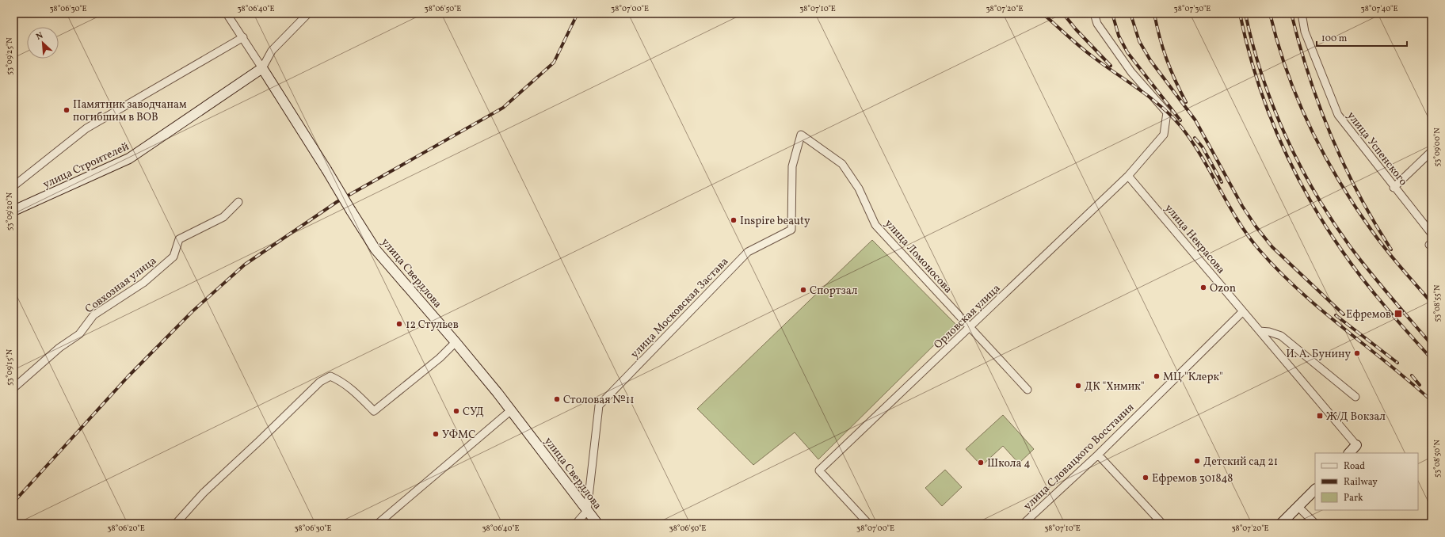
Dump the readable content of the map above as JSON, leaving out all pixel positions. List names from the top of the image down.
{
  "streets": {
    "main road": ["улица Строителей", "улица Свердлова"],
    "street": [
      "улица Успенского",
      "улица Некрасова",
      "улица Ломоносова",
      "Совхозная улица",
      "улица Московская Застава",
      "Орловская улица",
      "улица Словацкого Восстания"
    ]
  },
  "crossings": [
    ["улица Строителей", "улица Свердлова"],
    ["улица Некрасова", "Орловская улица"],
    ["улица Некрасова", "улица Словацкого Восстания"],
    ["улица Ломоносова", "улица Московская Застава"],
    ["улица Ломоносова", "Орловская улица"],
    ["улица Свердлова", "улица Московская Застава"]
  ],
  "places": {
    "other": [
      "Памятник заводчанам погибшим в ВОВ",
      "Inspire beauty",
      "Ozon",
      "Спортзал",
      "12 Стульев",
      "И. А. Бунину",
      "МЦ \"Клерк\"",
      "ДК \"Химик\"",
      "Столовая №11",
      "СУД",
      "УФМС",
      "Детский сад 21",
      "Школа 4",
      "Ефремов 301848"
    ],
    "transit": ["Ефремов", "Ж/Д Вокзал"]
  },
  "legend": ["Road", "Railway", "Park"],
  "scale_bar": "100 m",
  "north": "top left",
  "coordinates": [
    "38°06'30\"E",
    "38°06'40\"E",
    "38°06'50\"E",
    "38°07'00\"E",
    "38°07'10\"E",
    "38°07'20\"E",
    "38°07'30\"E",
    "38°07'40\"E",
    "53°09'25\"N",
    "53°09'00\"N",
    "53°09'20\"N",
    "53°08'55\"N",
    "53°09'15\"N",
    "53°08'50\"N",
    "38°06'20\"E"
  ]
}
